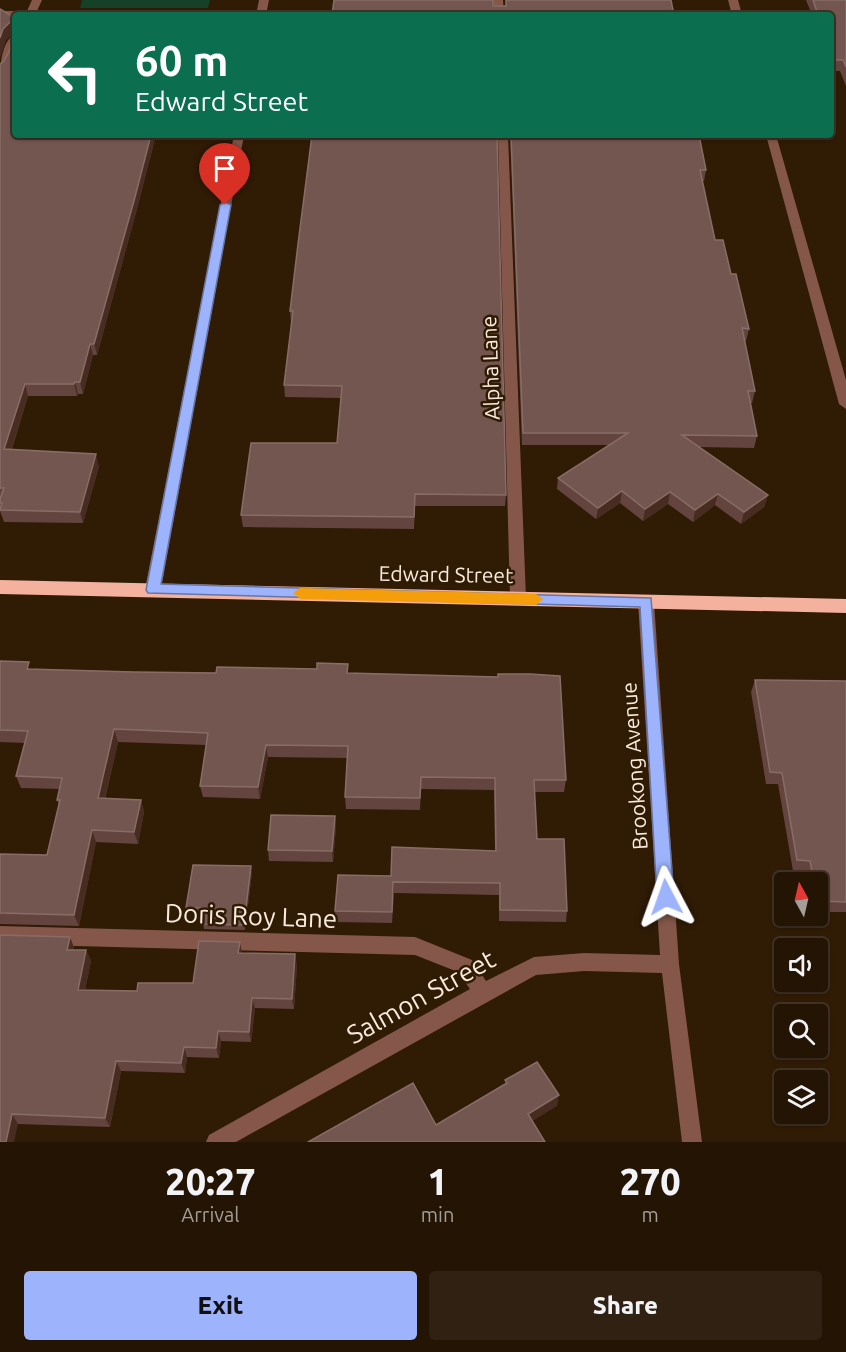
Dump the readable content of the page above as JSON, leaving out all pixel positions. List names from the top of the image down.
{
  "streets": {
    "highway": ["Edward Street"],
    "street": [
      "Alpha Lane",
      "Brookong Avenue",
      "Doris Roy Lane",
      "Salmon Street"
    ]
  },
  "crossings": [
    ["Alpha Lane", "Edward Street"],
    ["Edward Street", "Brookong Avenue"],
    ["Brookong Avenue", "Salmon Street"],
    ["Doris Roy Lane", "Salmon Street"]
  ],
  "north": "top",
  "page": {
    "turn": ["60 m", "Edward Street"],
    "eta": [
      "20:27",
      "Arrival",
      "1",
      "min",
      "270",
      "m"
    ],
    "buttons": ["Exit", "Share"]
  }
}
